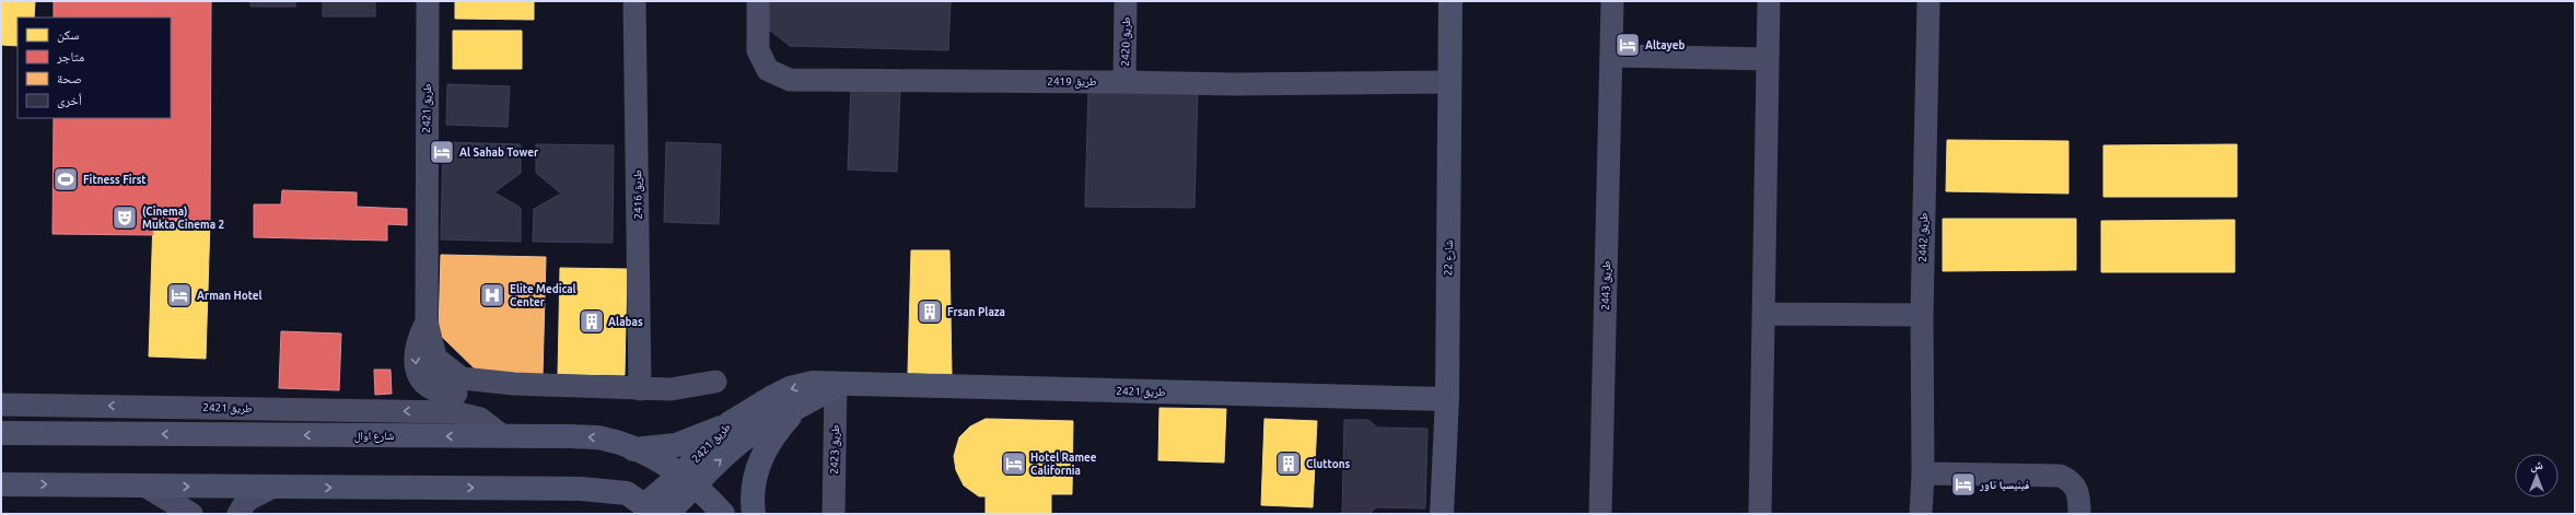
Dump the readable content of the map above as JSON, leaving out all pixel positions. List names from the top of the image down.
{
  "streets": {
    "main road": ["طريق 2421", "شارع 22", "شارع اوال"],
    "street": [
      "طريق 2420",
      "طريق 2419",
      "طريق 2416",
      "طريق 2442",
      "طريق 2443",
      "طريق 2423"
    ]
  },
  "crossings": [
    ["طريق 2420", "طريق 2419"],
    ["طريق 2419", "شارع 22"],
    ["طريق 2421", "طريق 2416"],
    ["طريق 2421", "شارع 22"],
    ["طريق 2421", "شارع اوال"],
    ["طريق 2421", "طريق 2423"]
  ],
  "places": {
    "hotel": [
      "Altayeb",
      "Al Sahab Tower",
      "Arman Hotel",
      "Hotel Ramee California",
      "فينيسيا تاور"
    ],
    "sports": ["Fitness First"],
    "theatre": ["(Cinema) Mukta Cinema 2"],
    "hospital": ["Elite Medical Center"],
    "building": ["Frsan Plaza", "Alabas", "Cluttons"]
  },
  "legend": [
    "سكن",
    "متاجر",
    "صحة",
    "أخرى"
  ],
  "north": "top"
}
